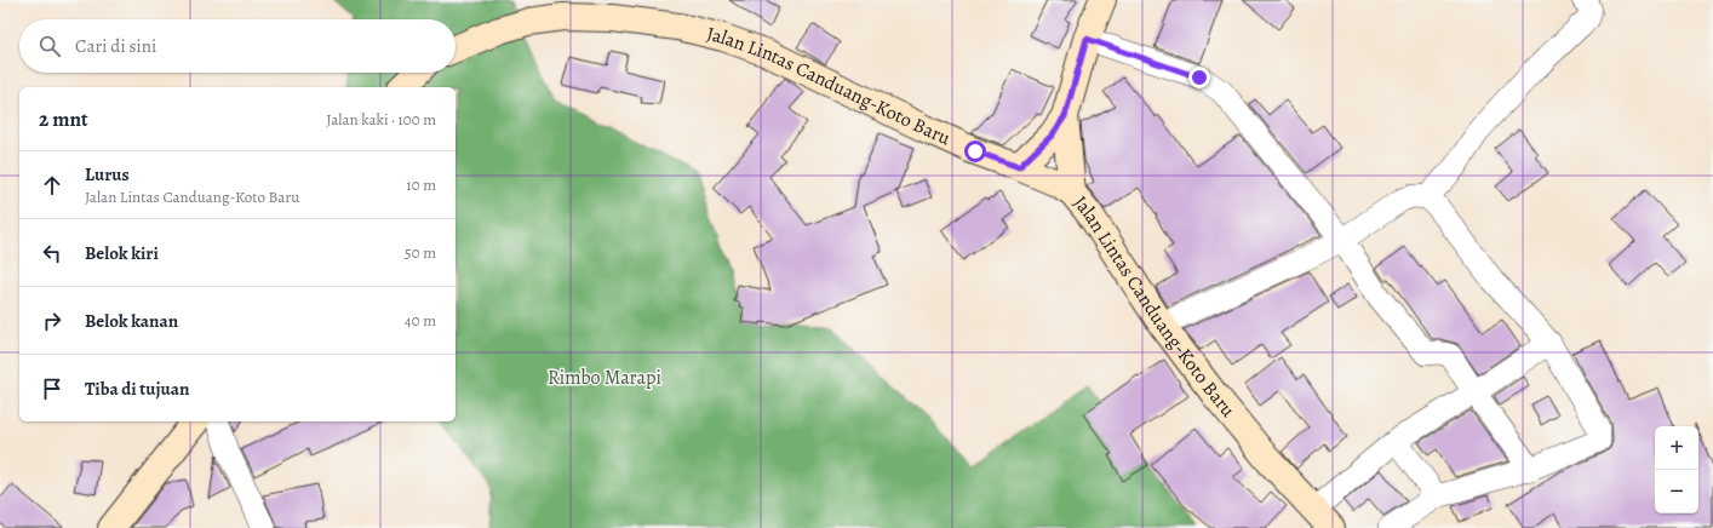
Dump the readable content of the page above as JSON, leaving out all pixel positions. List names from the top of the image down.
{
  "streets": {
    "main road": ["Jalan Lintas Canduang-Koto Baru"]
  },
  "parks": ["Rimbo Marapi"],
  "page": {
    "search": "Cari di sini",
    "heading": ["2 mnt", "Jalan kaki · 100 m"],
    "list": [
      ["Lurus", "Jalan Lintas Canduang-Koto Baru", "10 m"],
      ["Belok kiri", "50 m"],
      ["Belok kanan", "40 m"],
      "Tiba di tujuan"
    ],
    "map_buttons": ["+", "−"]
  }
}
